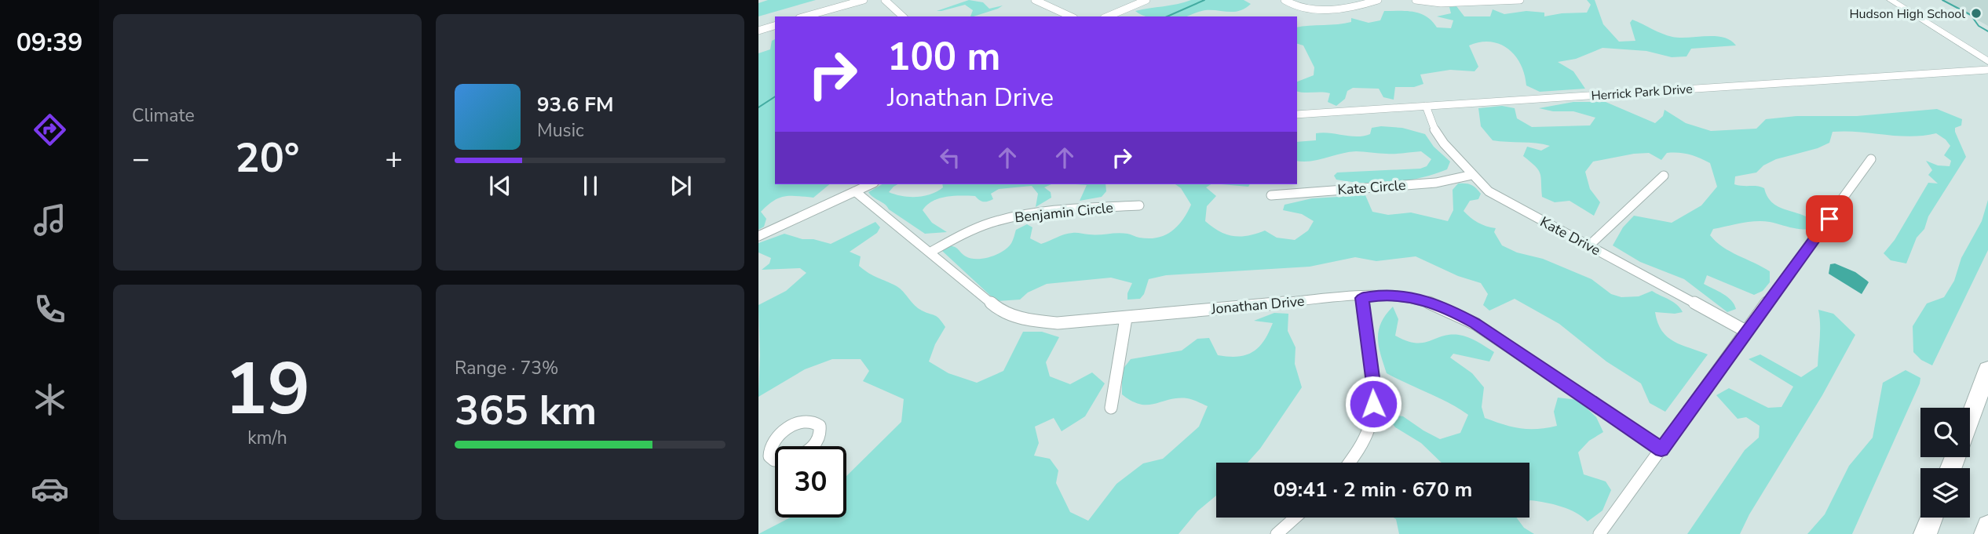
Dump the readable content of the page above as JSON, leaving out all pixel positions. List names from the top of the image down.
{
  "streets": {
    "street": [
      "Herrick Park Drive",
      "Kate Circle",
      "Benjamin Circle",
      "Kate Drive",
      "Jonathan Drive"
    ]
  },
  "crossings": [
    ["Herrick Park Drive", "Kate Drive"],
    ["Kate Circle", "Kate Drive"],
    ["Benjamin Circle", "Jonathan Drive"]
  ],
  "places": ["Hudson High School"],
  "page": {
    "tabs": "09:39",
    "tile": [
      "Climate",
      ["19", "km/h"],
      ["Range · 73%", "365 km"]
    ],
    "turn": ["100 m", "Jonathan Drive"],
    "song": ["93.6 FM", "Music"],
    "heat": ["−", "20°", "+"],
    "limit": "30",
    "trip": "09:41 · 2 min · 670 m"
  }
}
